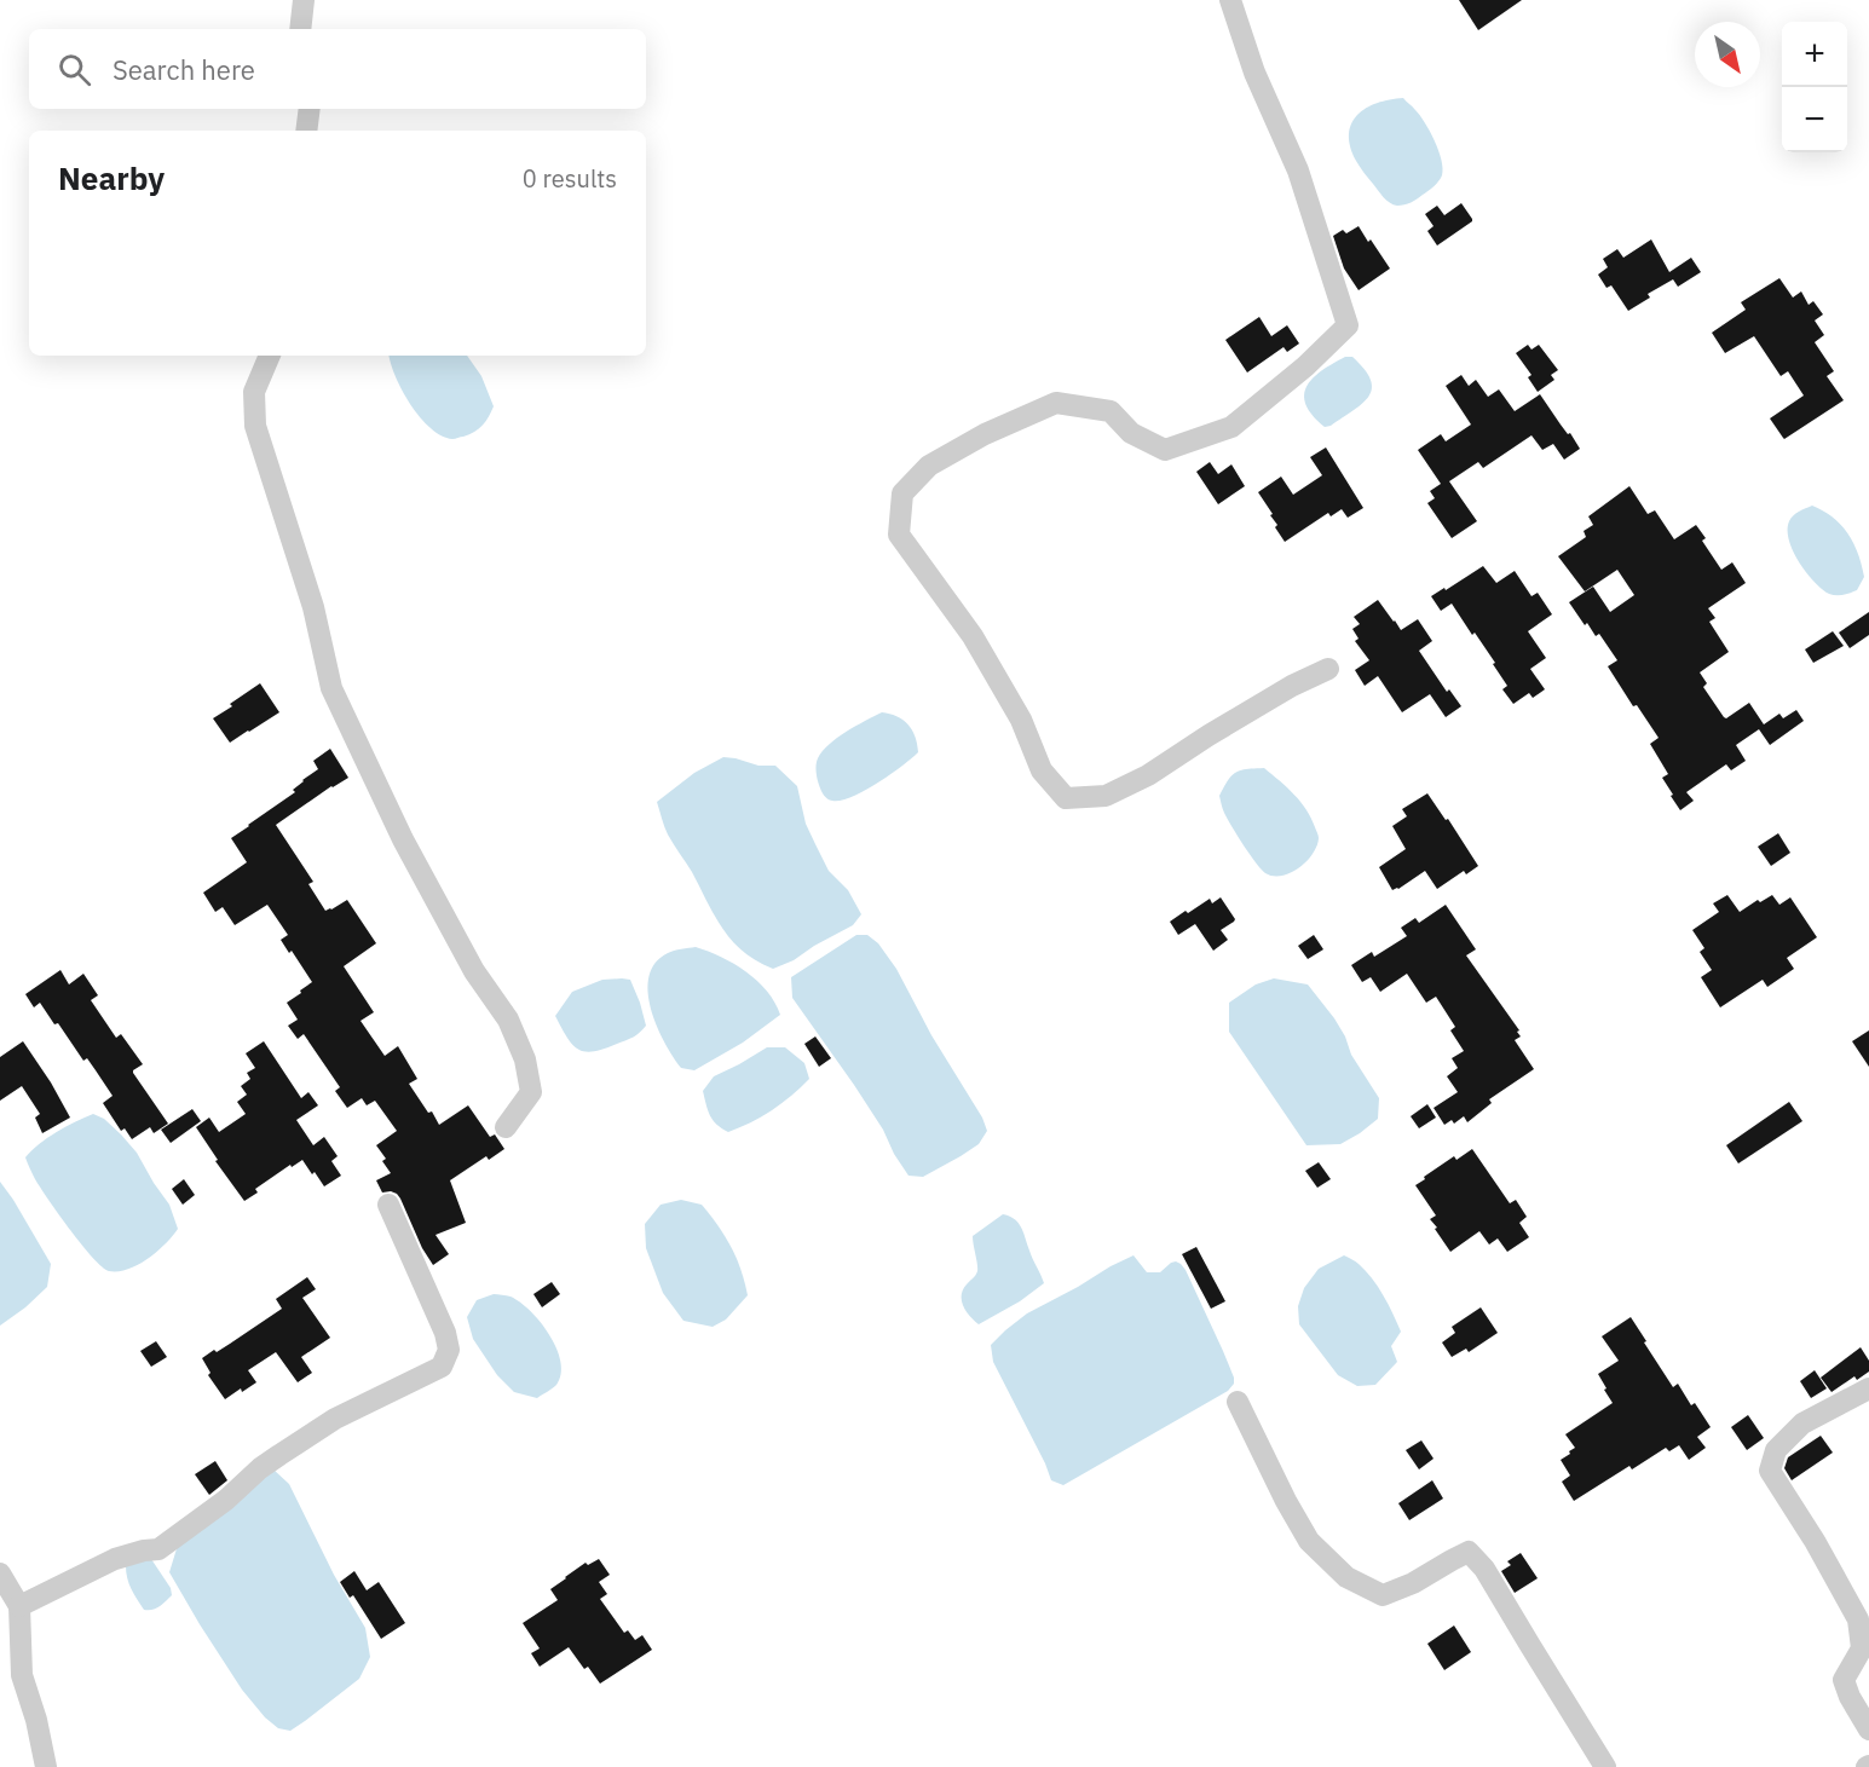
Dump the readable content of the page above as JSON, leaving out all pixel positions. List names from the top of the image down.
{
  "north": "bottom right",
  "page": {
    "map_buttons": ["+", "−"],
    "search": "Search here",
    "heading": ["Nearby", "0 results"]
  }
}
